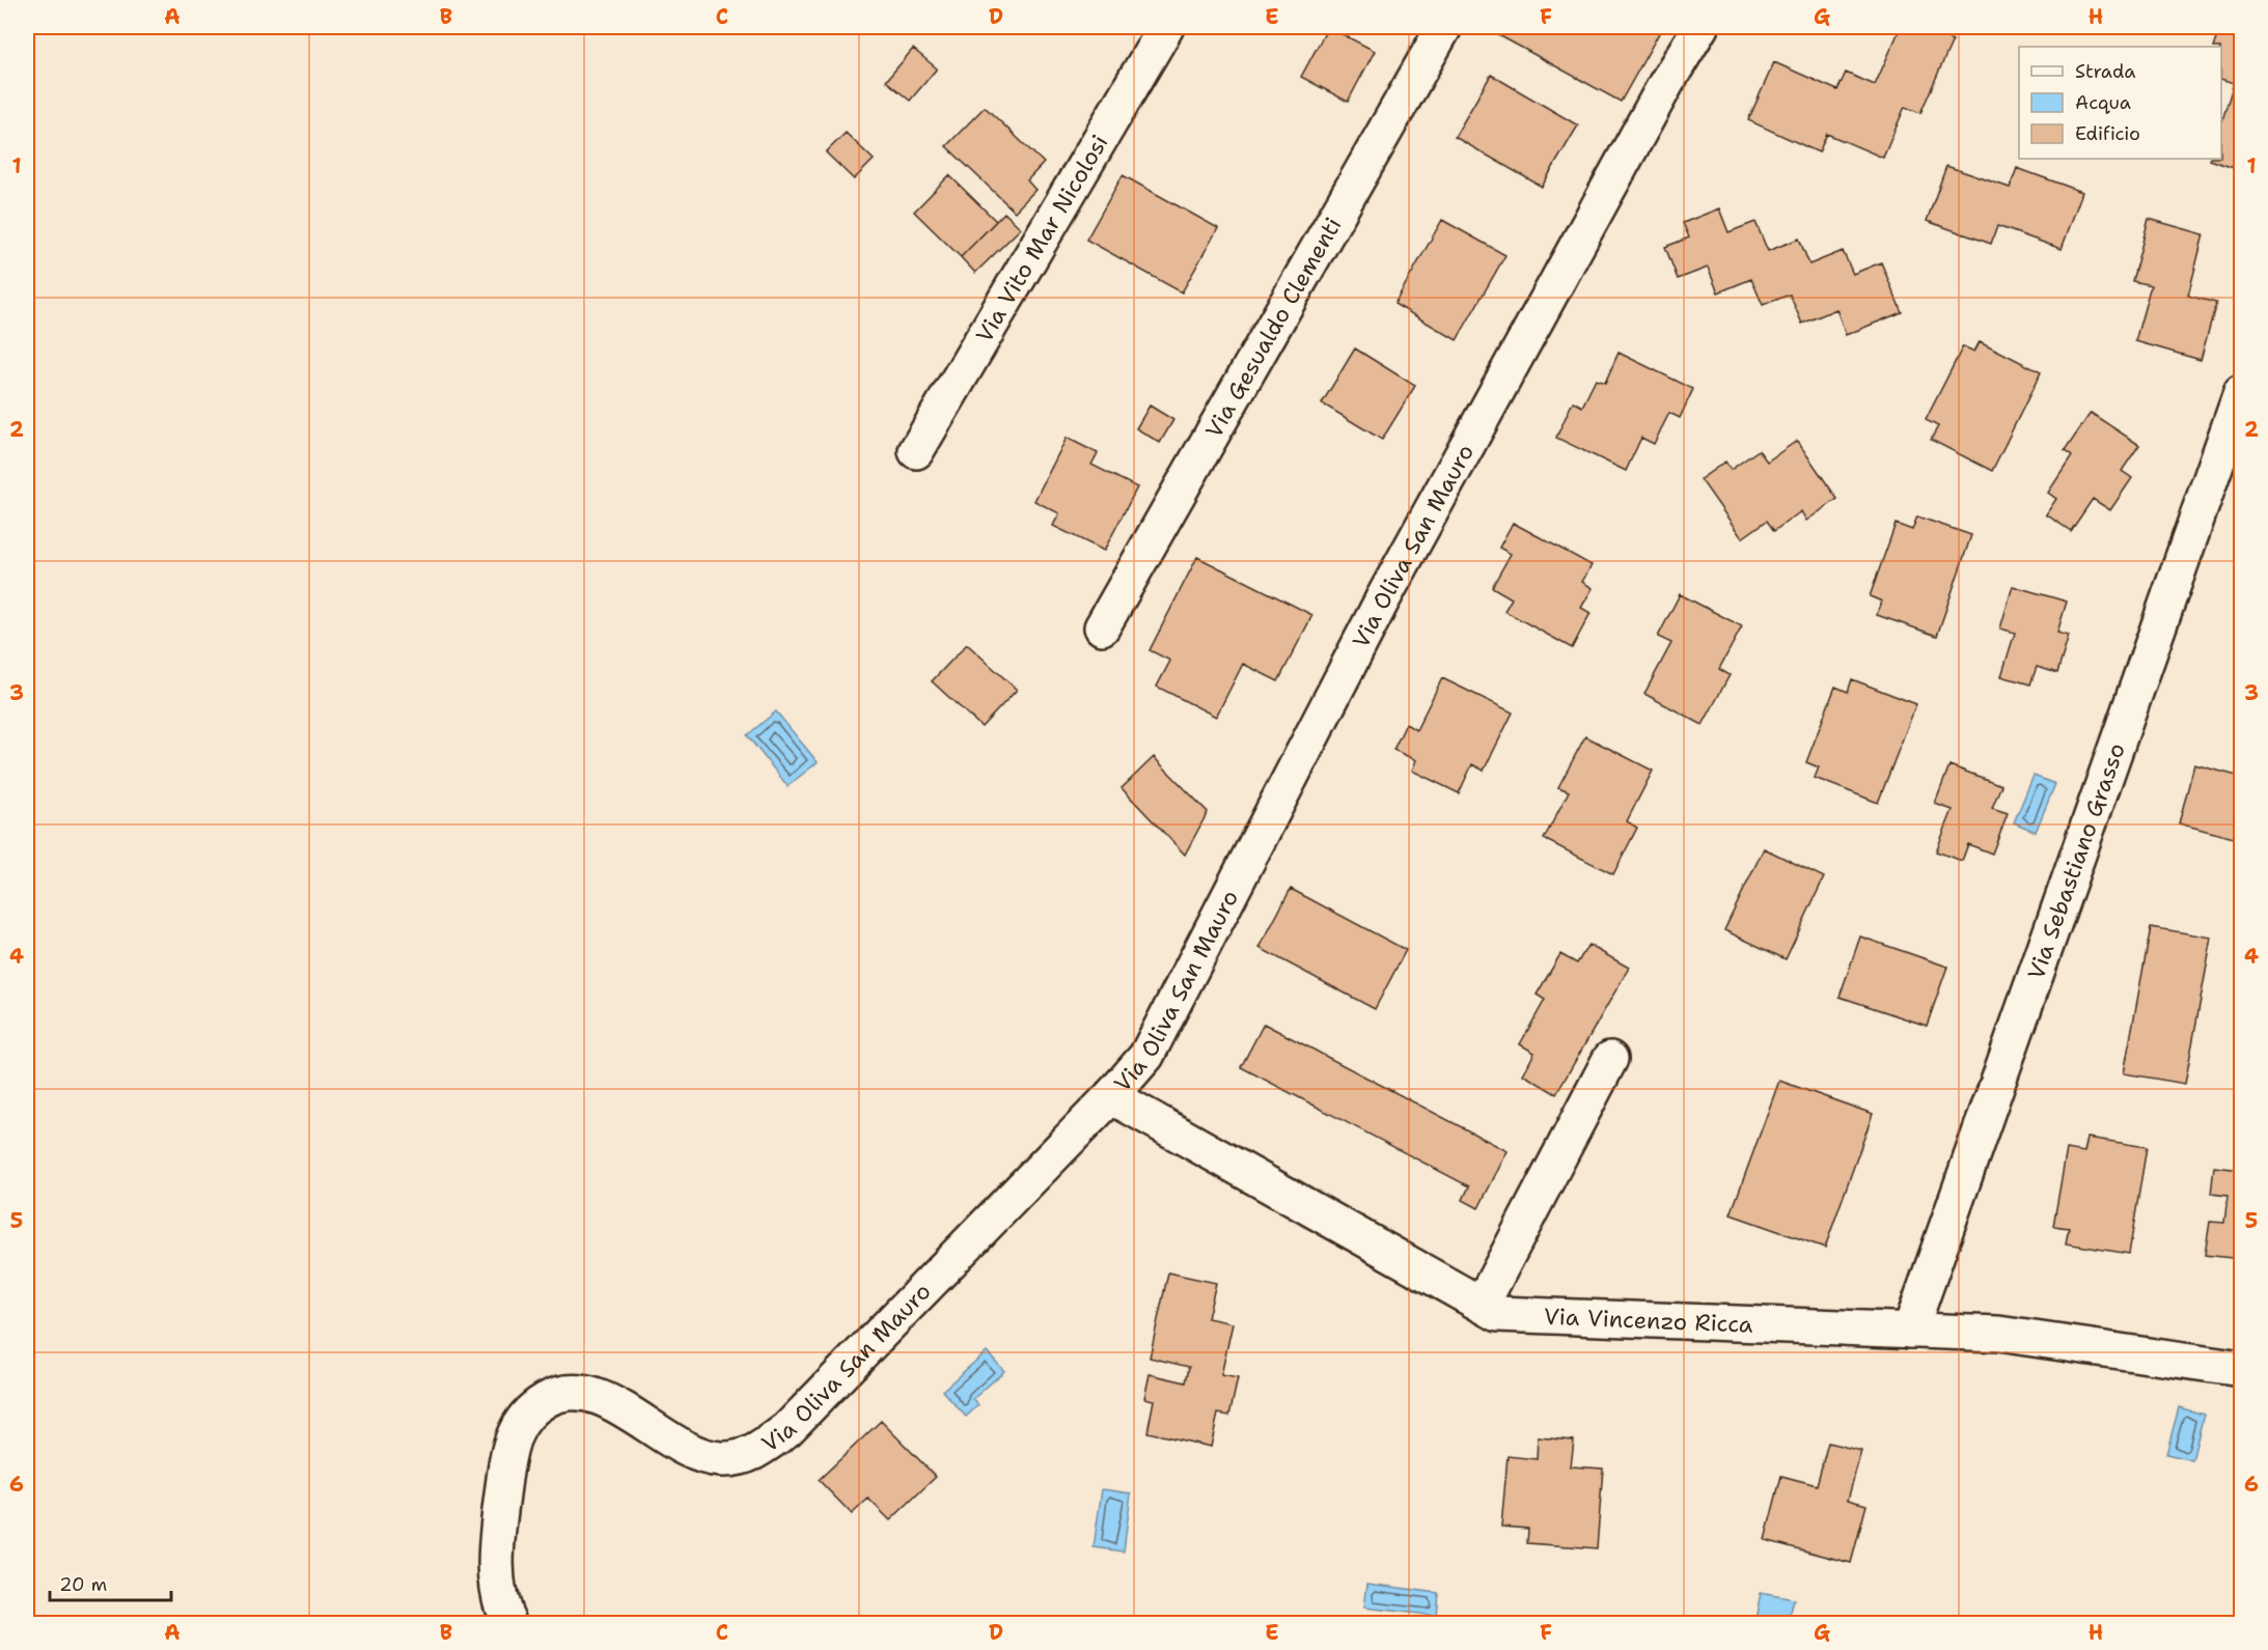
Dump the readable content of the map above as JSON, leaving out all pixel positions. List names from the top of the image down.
{
  "streets": {
    "street": [
      "Via Vito Mar Nicolosi",
      "Via Gesualdo Clementi",
      "Via Oliva San Mauro",
      "Via Sebastiano Grasso",
      "Via Vincenzo Ricca"
    ]
  },
  "crossings": [
    ["Via Oliva San Mauro", "Via Vincenzo Ricca"],
    ["Via Sebastiano Grasso", "Via Vincenzo Ricca"]
  ],
  "legend": ["Strada", "Acqua", "Edificio"],
  "scale_bar": "20 m",
  "grid": {
    "columns": [
      "A",
      "B",
      "C",
      "D",
      "E",
      "F",
      "G",
      "H"
    ],
    "rows": [
      "1",
      "2",
      "3",
      "4",
      "5",
      "6"
    ]
  }
}
